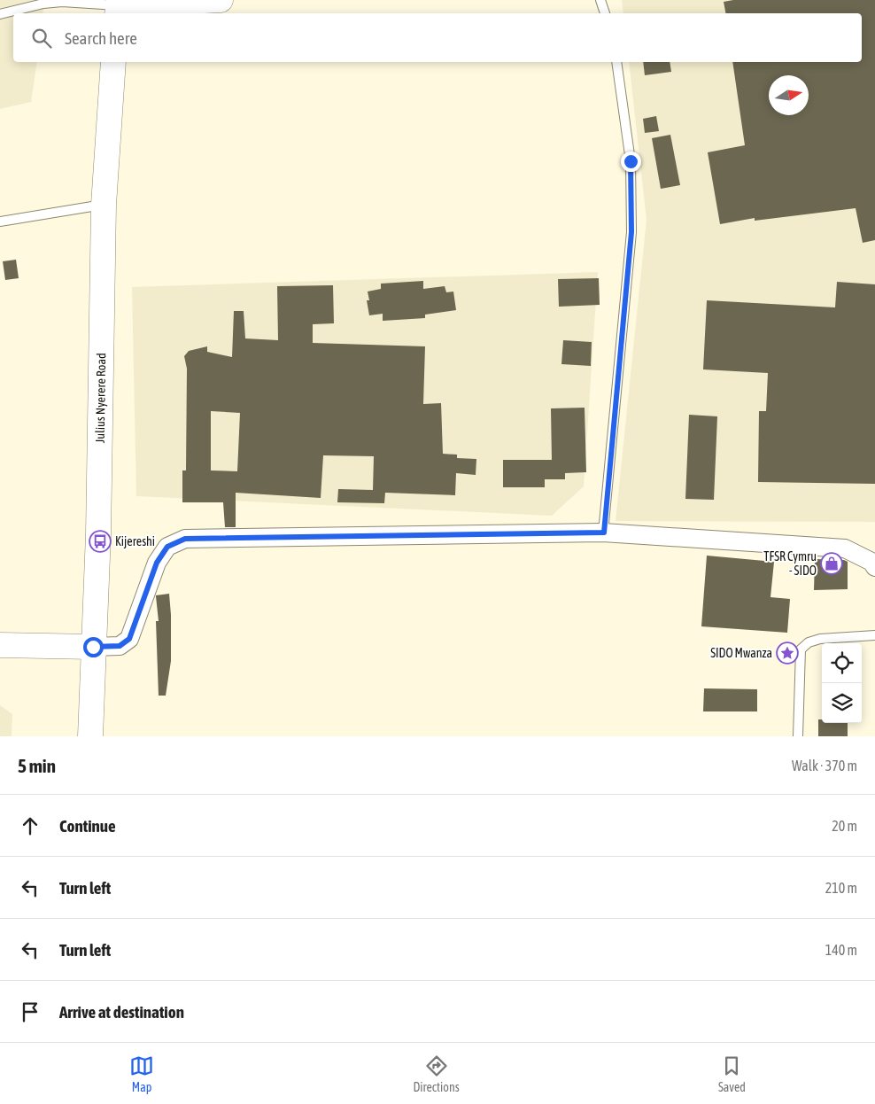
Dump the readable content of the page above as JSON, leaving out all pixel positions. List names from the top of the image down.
{
  "streets": {
    "main road": ["Julius Nyerere Road"]
  },
  "places": {
    "bus stop": ["Kijereshi"],
    "shop": ["TFSR Cymru - SIDO"],
    "place": ["SIDO Mwanza"]
  },
  "north": "right",
  "page": {
    "search": "Search here",
    "heading": ["5 min", "Walk · 370 m"],
    "list": [
      ["Continue", "20 m"],
      ["Turn left", "210 m"],
      ["Turn left", "140 m"],
      "Arrive at destination"
    ],
    "nav": ["Map", "Directions", "Saved"]
  }
}
